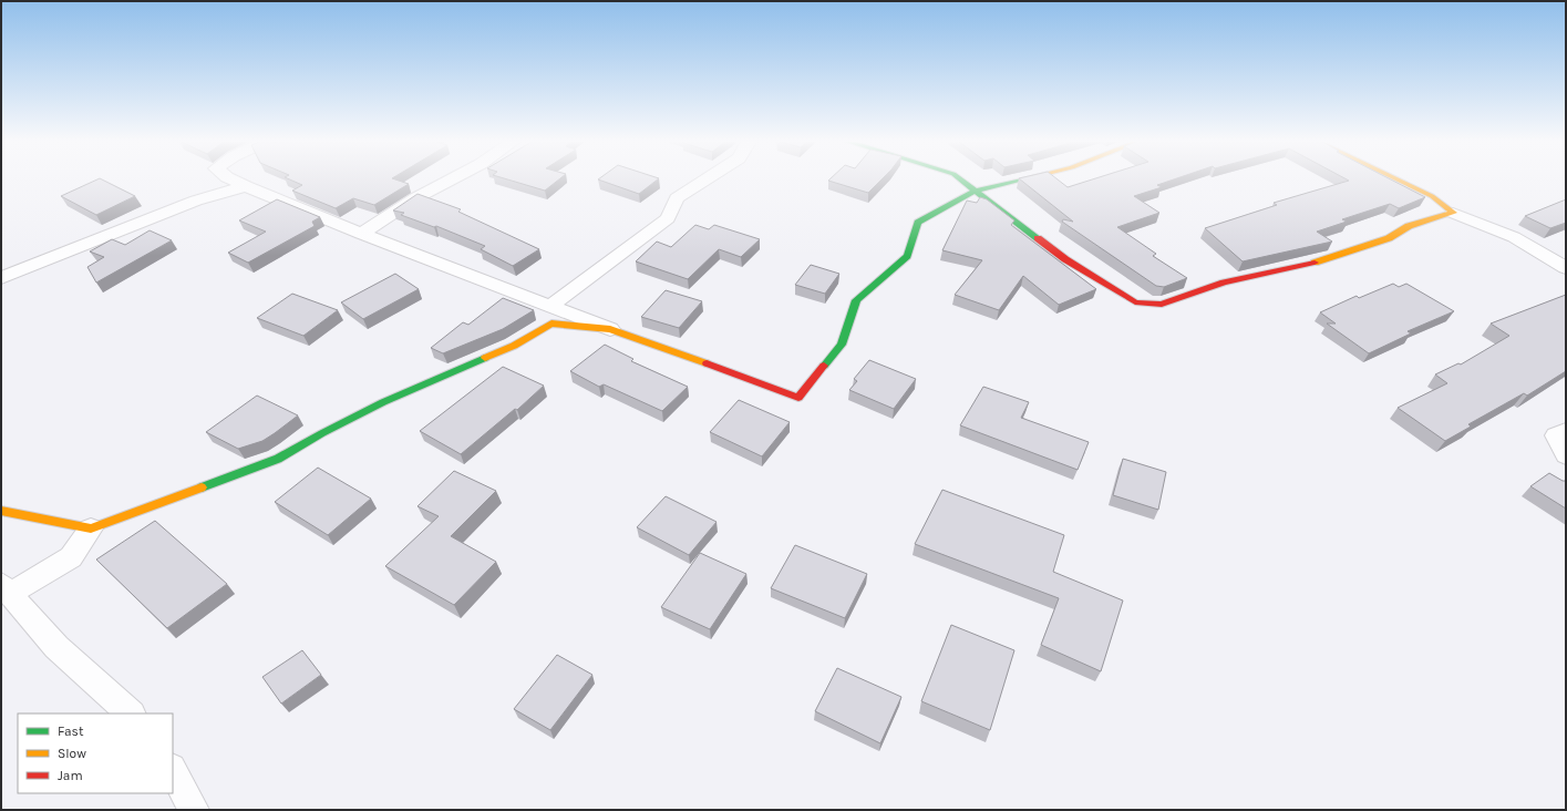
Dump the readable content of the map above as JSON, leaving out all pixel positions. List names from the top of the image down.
{
  "legend": ["Fast", "Slow", "Jam"]
}
